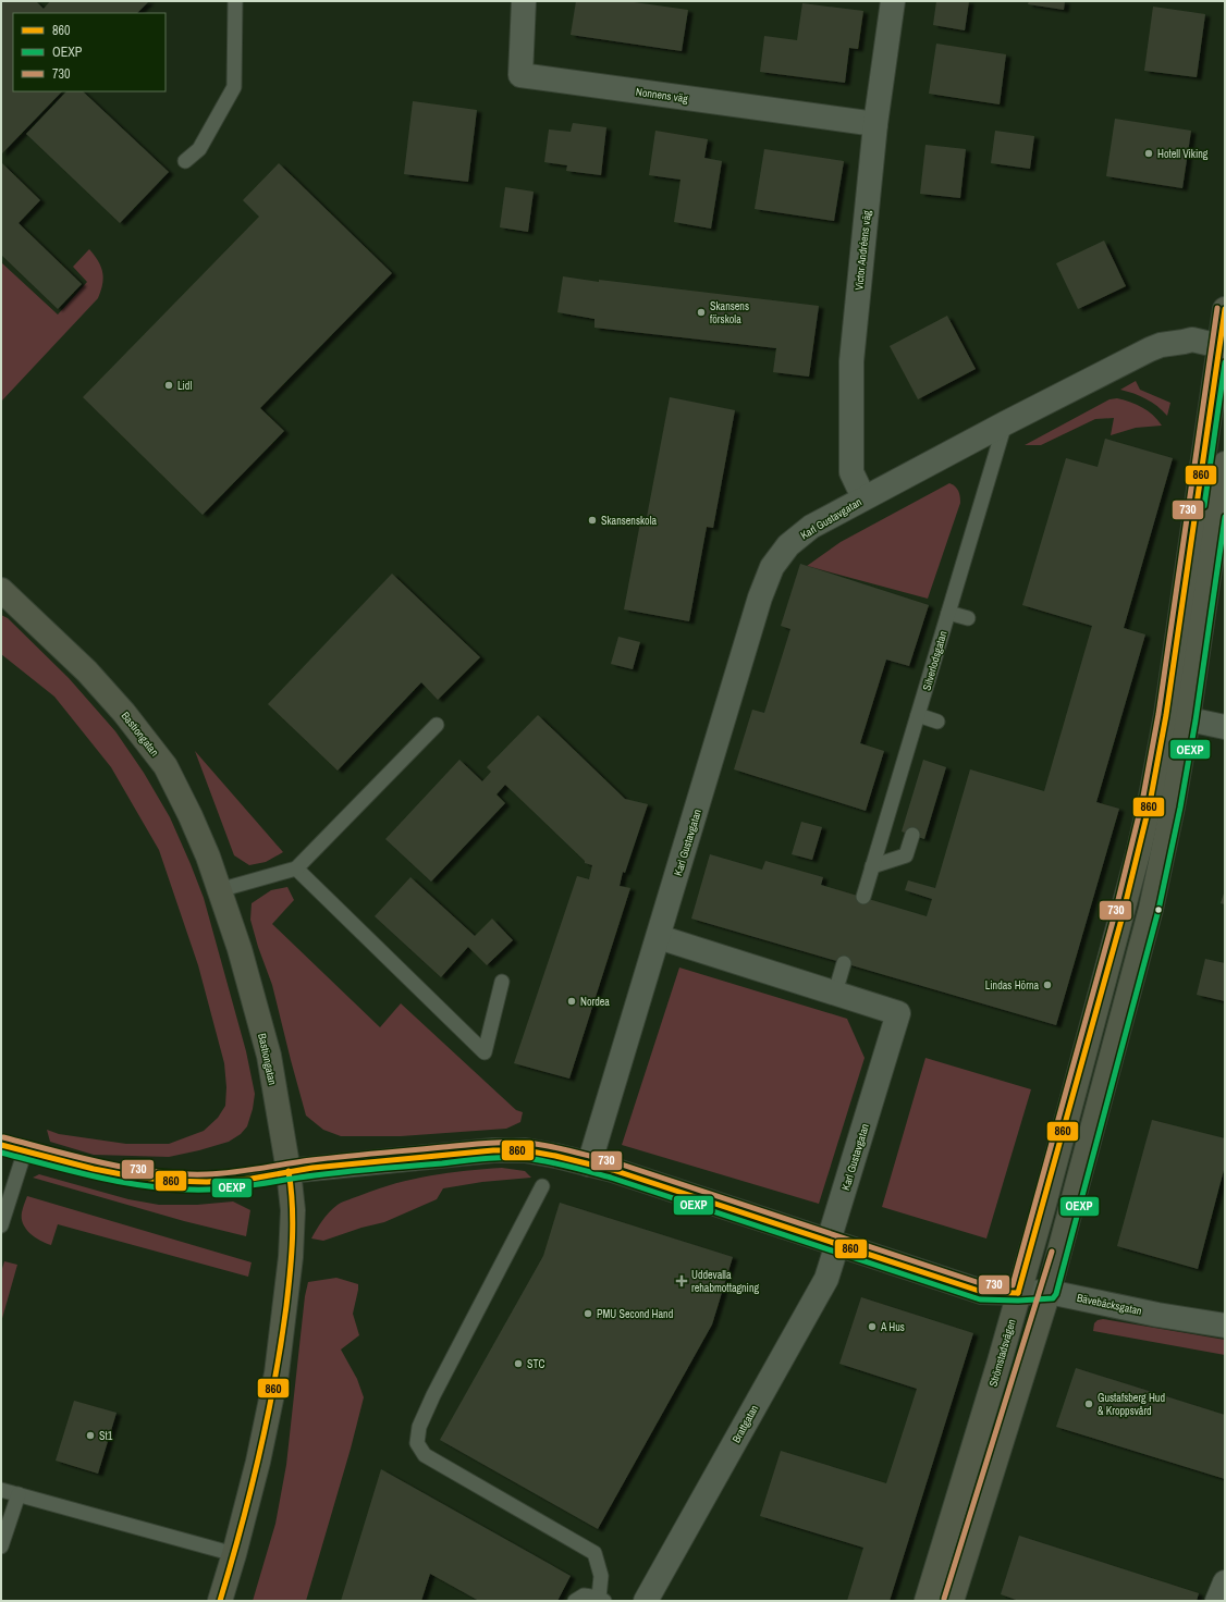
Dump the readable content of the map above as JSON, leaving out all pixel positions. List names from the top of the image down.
{
  "streets": {
    "main road": ["Bastiongatan", "Strömstadsvägen"],
    "street": [
      "Nonnens väg",
      "Victor Andréens väg",
      "Karl Gustavgatan",
      "Bävebäcksgatan",
      "Brattgatan"
    ],
    "lane": ["Silverlodsgatan"]
  },
  "crossings": [
    ["Nonnens väg", "Victor Andréens väg"],
    ["Victor Andréens väg", "Karl Gustavgatan"],
    ["Karl Gustavgatan", "Silverlodsgatan"],
    ["Karl Gustavgatan", "Bävebäcksgatan"],
    ["Karl Gustavgatan", "Strömstadsvägen"],
    ["Karl Gustavgatan", "Brattgatan"],
    ["Bastiongatan", "Bävebäcksgatan"],
    ["Bävebäcksgatan", "Strömstadsvägen"],
    ["Bävebäcksgatan", "Brattgatan"]
  ],
  "places": {
    "other": [
      "Hotell Viking",
      "Skansens förskola",
      "Lidl",
      "Skansenskola",
      "Lindas Hörna",
      "Nordea",
      "PMU Second Hand",
      "A Hus",
      "STC",
      "Gustafsberg Hud & Kroppsvård",
      "St1"
    ],
    "health": ["Uddevalla rehabmottagning"]
  },
  "lines": ["transit line 730", "transit line 860", "transit line OEXP"],
  "legend": ["860", "OEXP", "730"]
}
